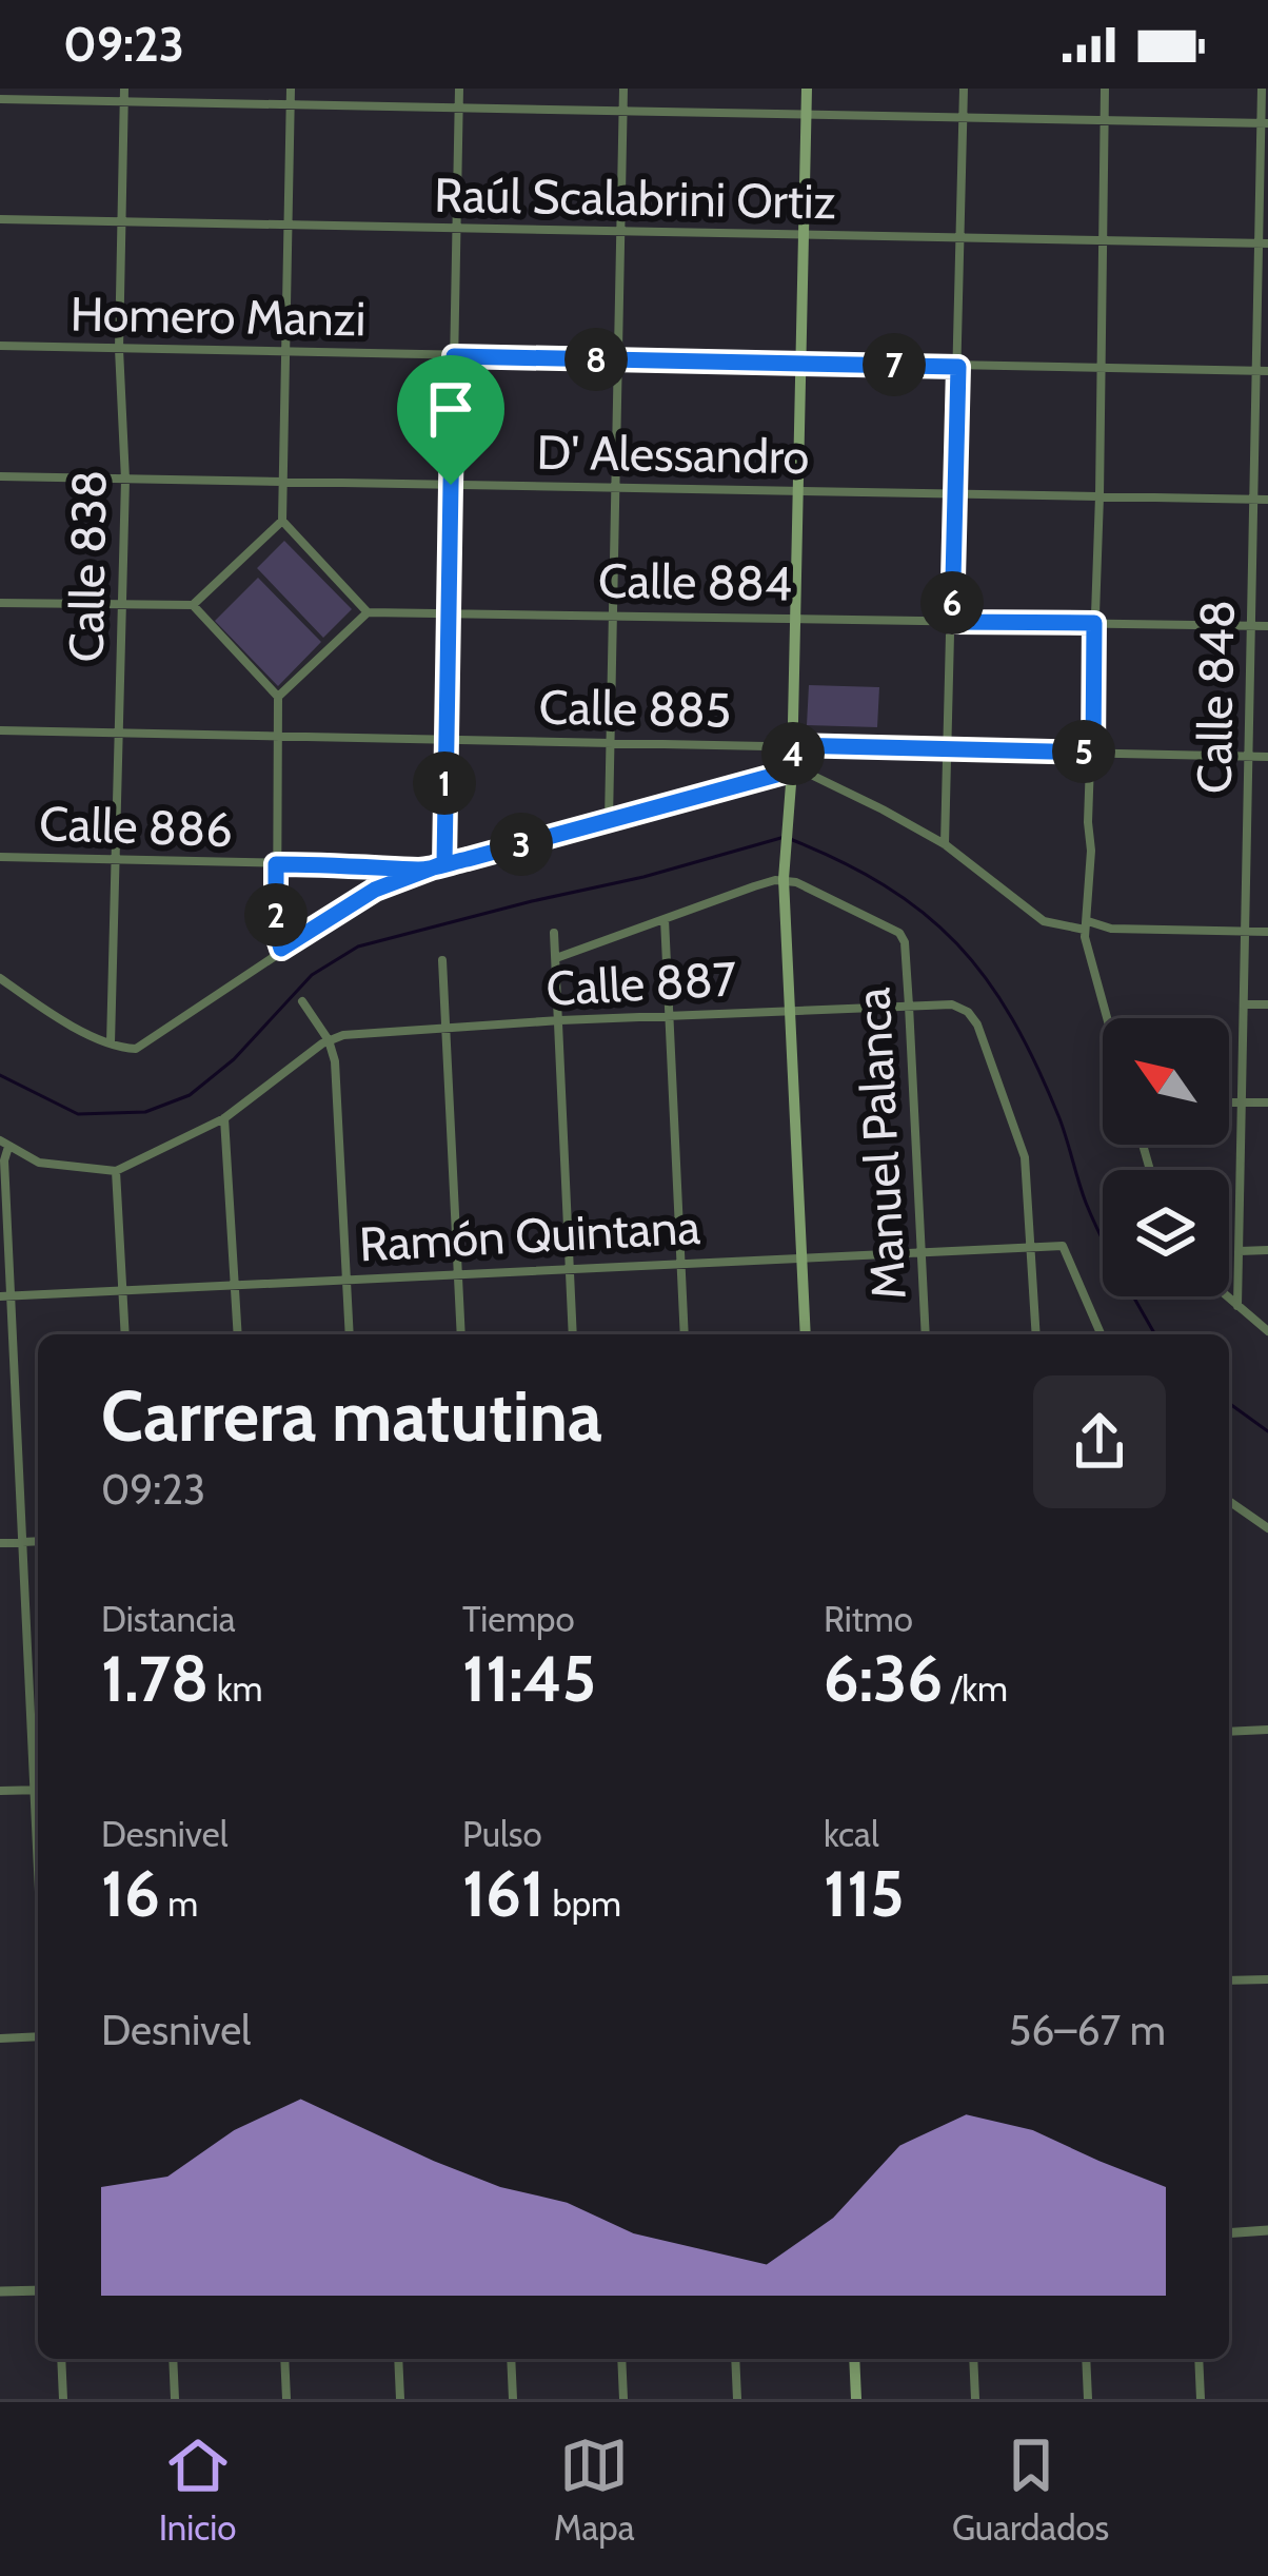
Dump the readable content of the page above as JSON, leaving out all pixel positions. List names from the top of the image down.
{
  "streets": {
    "street": [
      "Raúl Scalabrini Ortiz",
      "Homero Manzi",
      "D' Alessandro",
      "Calle 838",
      "Calle 884",
      "Calle 848",
      "Calle 885",
      "Calle 886",
      "Calle 887",
      "Manuel Palanca",
      "Ramón Quintana"
    ]
  },
  "crossings": [
    ["Raúl Scalabrini Ortiz", "Calle 838"],
    ["Raúl Scalabrini Ortiz", "Calle 848"],
    ["Homero Manzi", "Calle 838"],
    ["Homero Manzi", "Calle 848"],
    ["D' Alessandro", "Calle 838"],
    ["D' Alessandro", "Calle 848"],
    ["Calle 838", "Calle 885"],
    ["Calle 838", "Calle 886"],
    ["Calle 884", "Calle 848"],
    ["Calle 848", "Calle 885"],
    ["Calle 887", "Manuel Palanca"],
    ["Calle 887", "Ramón Quintana"],
    ["Manuel Palanca", "Ramón Quintana"]
  ],
  "north": "top left",
  "page": {
    "status": "09:23",
    "pins": [
      "8",
      "7",
      "6",
      "5",
      "4",
      "1",
      "3",
      "2"
    ],
    "heading": ["Carrera matutina", "09:23"],
    "stats": [
      ["Distancia", "1.78 km"],
      ["Tiempo", "11:45"],
      ["Ritmo", "6:36 /km"],
      ["Desnivel", "16 m"],
      ["Pulso", "161 bpm"],
      ["kcal", "115"]
    ],
    "chart": ["Desnivel", "56–67 m"],
    "tabs": ["Inicio", "Mapa", "Guardados"]
  }
}
